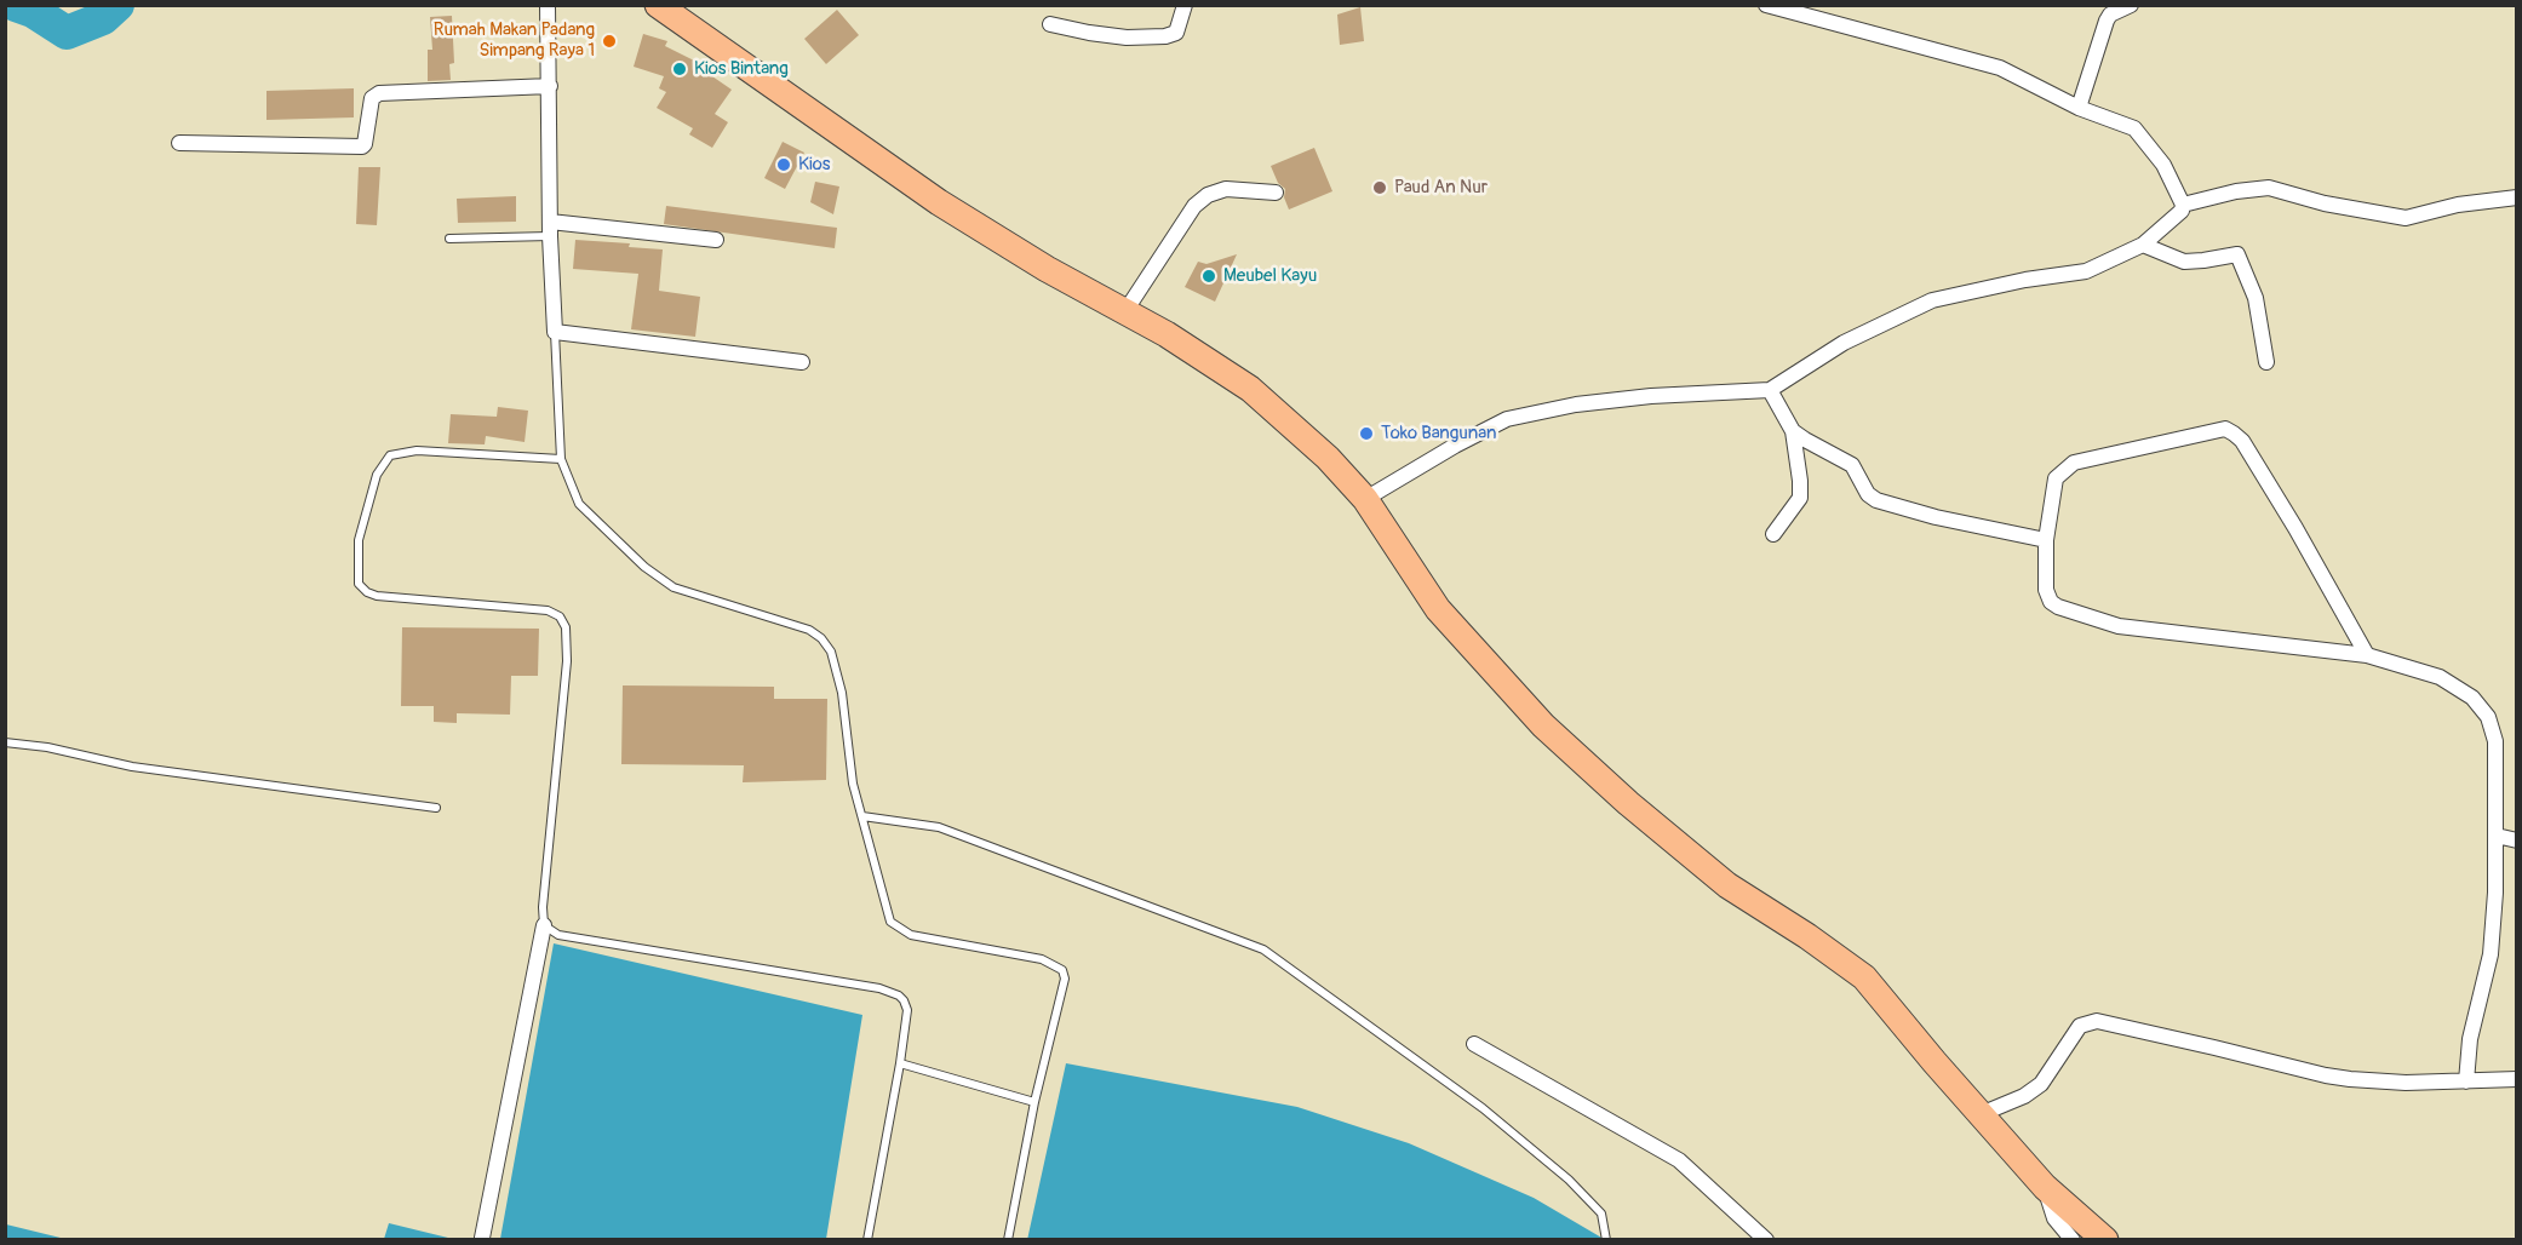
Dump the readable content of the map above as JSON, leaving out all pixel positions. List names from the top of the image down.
{
  "places": [
    "Rumah Makan Padang Simpang Raya 1",
    "Kios Bintang",
    "Kios",
    "Paud An Nur",
    "Meubel Kayu",
    "Toko Bangunan"
  ]
}
